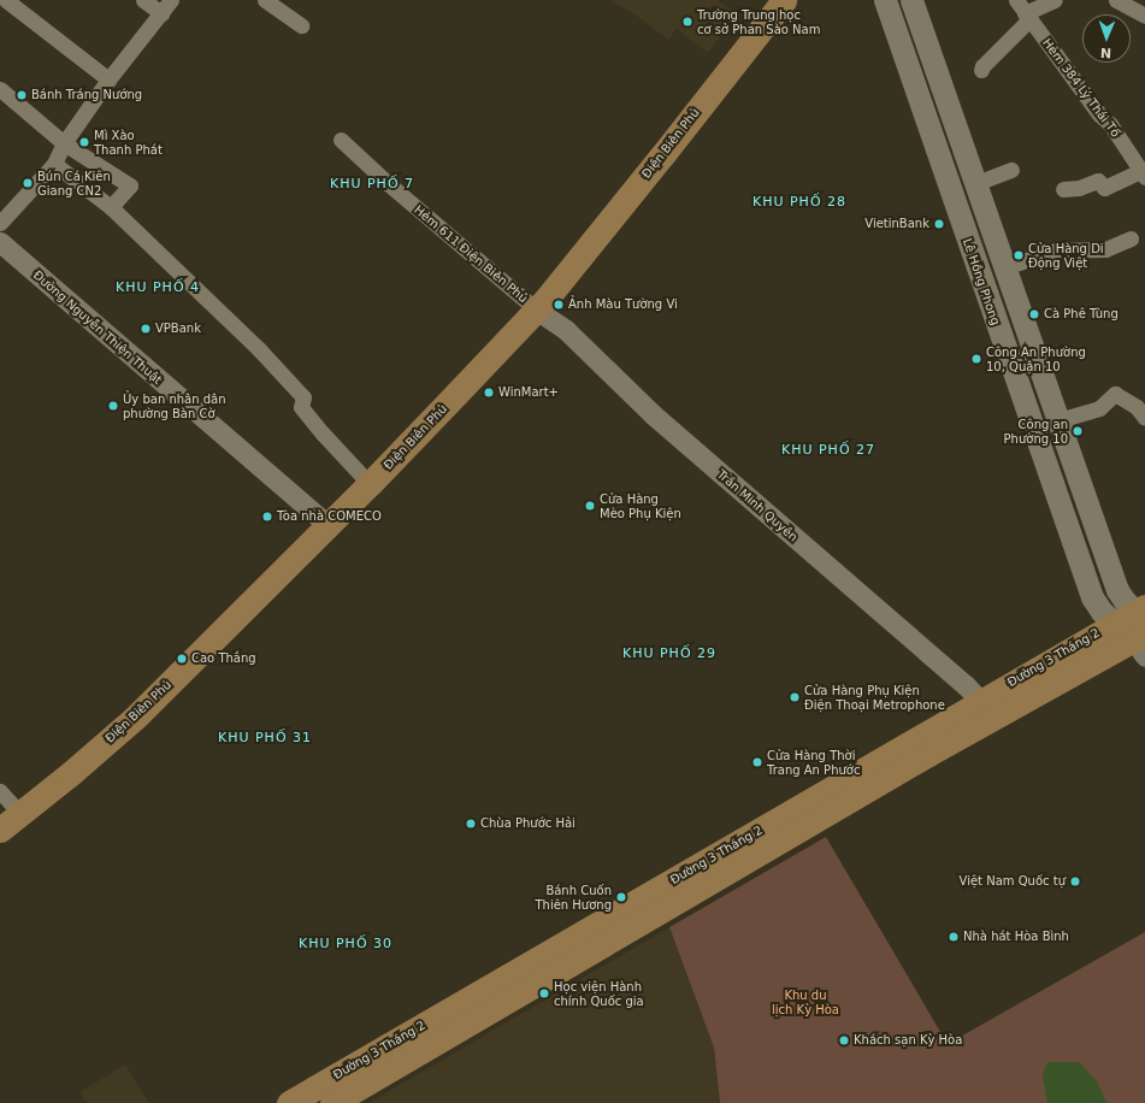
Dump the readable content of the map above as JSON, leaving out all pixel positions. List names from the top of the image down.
{
  "streets": {
    "main road": ["Điện Biên Phủ", "Lê Hồng Phong", "Đường 3 Tháng 2"],
    "street": [
      "Hẻm 384 Lý Thái Tổ",
      "Hẻm 611 Điện Biên Phủ",
      "Đường Nguyễn Thiện Thuật",
      "Trần Minh Quyền"
    ]
  },
  "crossings": [
    ["Điện Biên Phủ", "Hẻm 611 Điện Biên Phủ"],
    ["Điện Biên Phủ", "Đường Nguyễn Thiện Thuật"],
    ["Điện Biên Phủ", "Trần Minh Quyền"],
    ["Hẻm 611 Điện Biên Phủ", "Trần Minh Quyền"],
    ["Lê Hồng Phong", "Đường 3 Tháng 2"],
    ["Trần Minh Quyền", "Đường 3 Tháng 2"]
  ],
  "districts": [
    "KHU PHỐ 7",
    "KHU PHỐ 28",
    "KHU PHỐ 4",
    "KHU PHỐ 27",
    "KHU PHỐ 29",
    "KHU PHỐ 31",
    "KHU PHỐ 30"
  ],
  "parks": ["Khu du lịch Kỳ Hòa"],
  "places": [
    "Trường Trung học cơ sở Phan Sào Nam",
    "Bánh Tráng Nướng",
    "Mì Xào Thanh Phát",
    "Bún Cá Kiên Giang CN2",
    "VietinBank",
    "Cửa Hàng Di Động Việt",
    "Ảnh Màu Tường Vi",
    "Cà Phê Tùng",
    "VPBank",
    "Công An Phường 10, Quận 10",
    "WinMart+",
    "Ủy ban nhân dân phường Bàn Cờ",
    "Công an Phường 10",
    "Cửa Hàng Mèo Phụ Kiện",
    "Tòa nhà COMECO",
    "Cao Thắng",
    "Cửa Hàng Phụ Kiện Điện Thoại Metrophone",
    "Cửa Hàng Thời Trang An Phước",
    "Chùa Phước Hải",
    "Việt Nam Quốc tự",
    "Bánh Cuốn Thiên Hương",
    "Nhà hát Hòa Bình",
    "Học viện Hành chính Quốc gia",
    "Khách sạn Kỳ Hòa"
  ],
  "north": "bottom"
}
